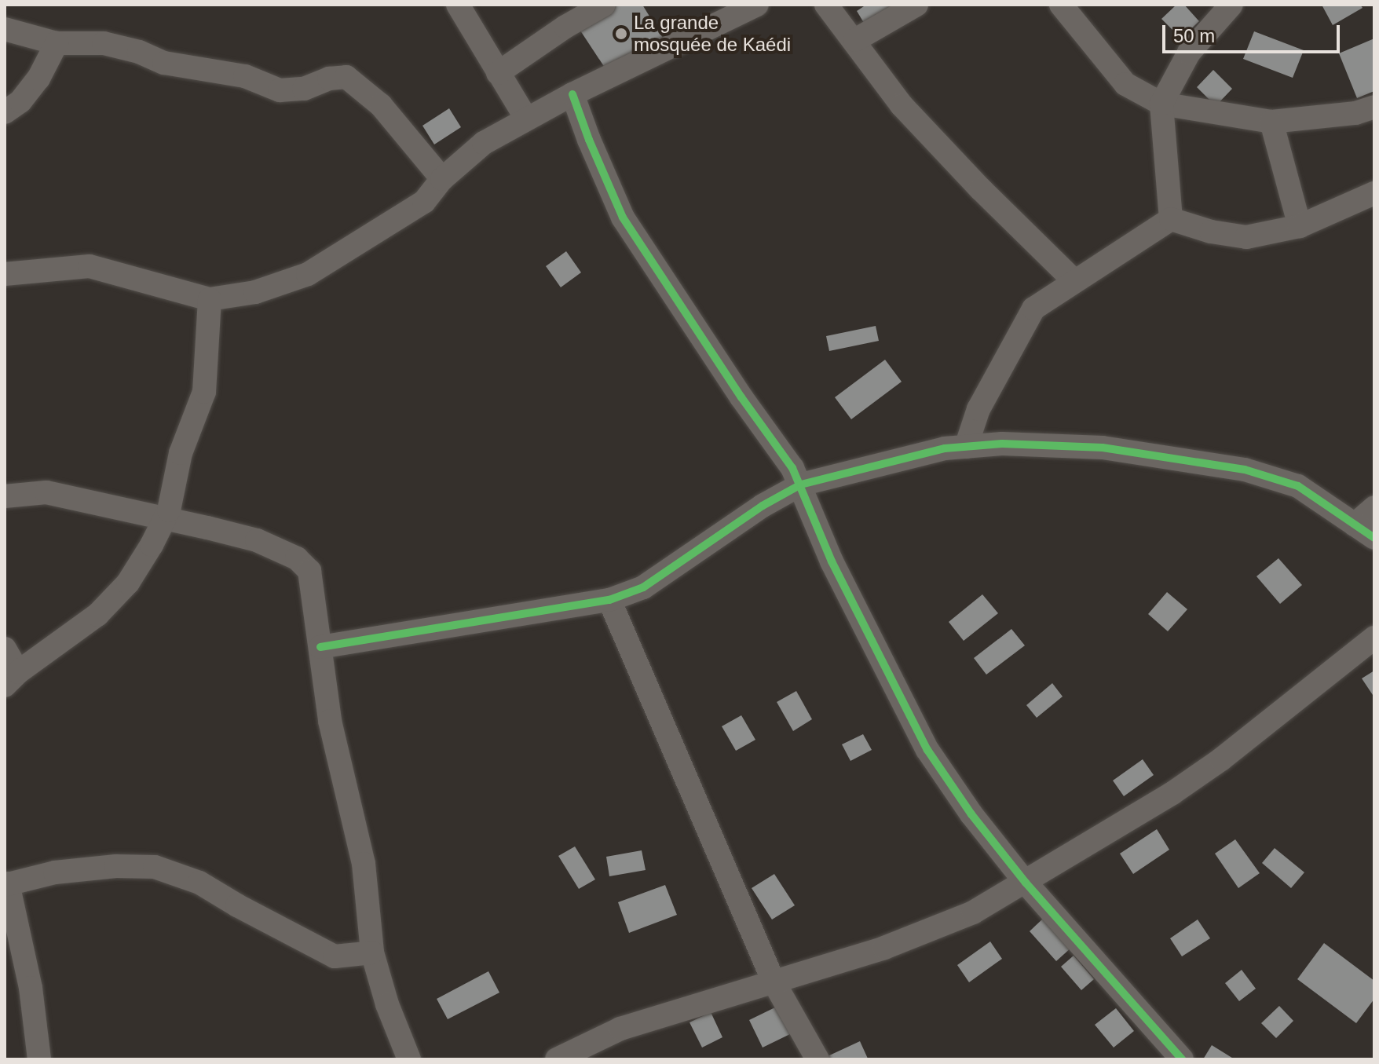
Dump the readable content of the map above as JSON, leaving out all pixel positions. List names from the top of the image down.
{
  "places": ["La grande mosquée de Kaédi"],
  "scale_bar": "50 m"
}
